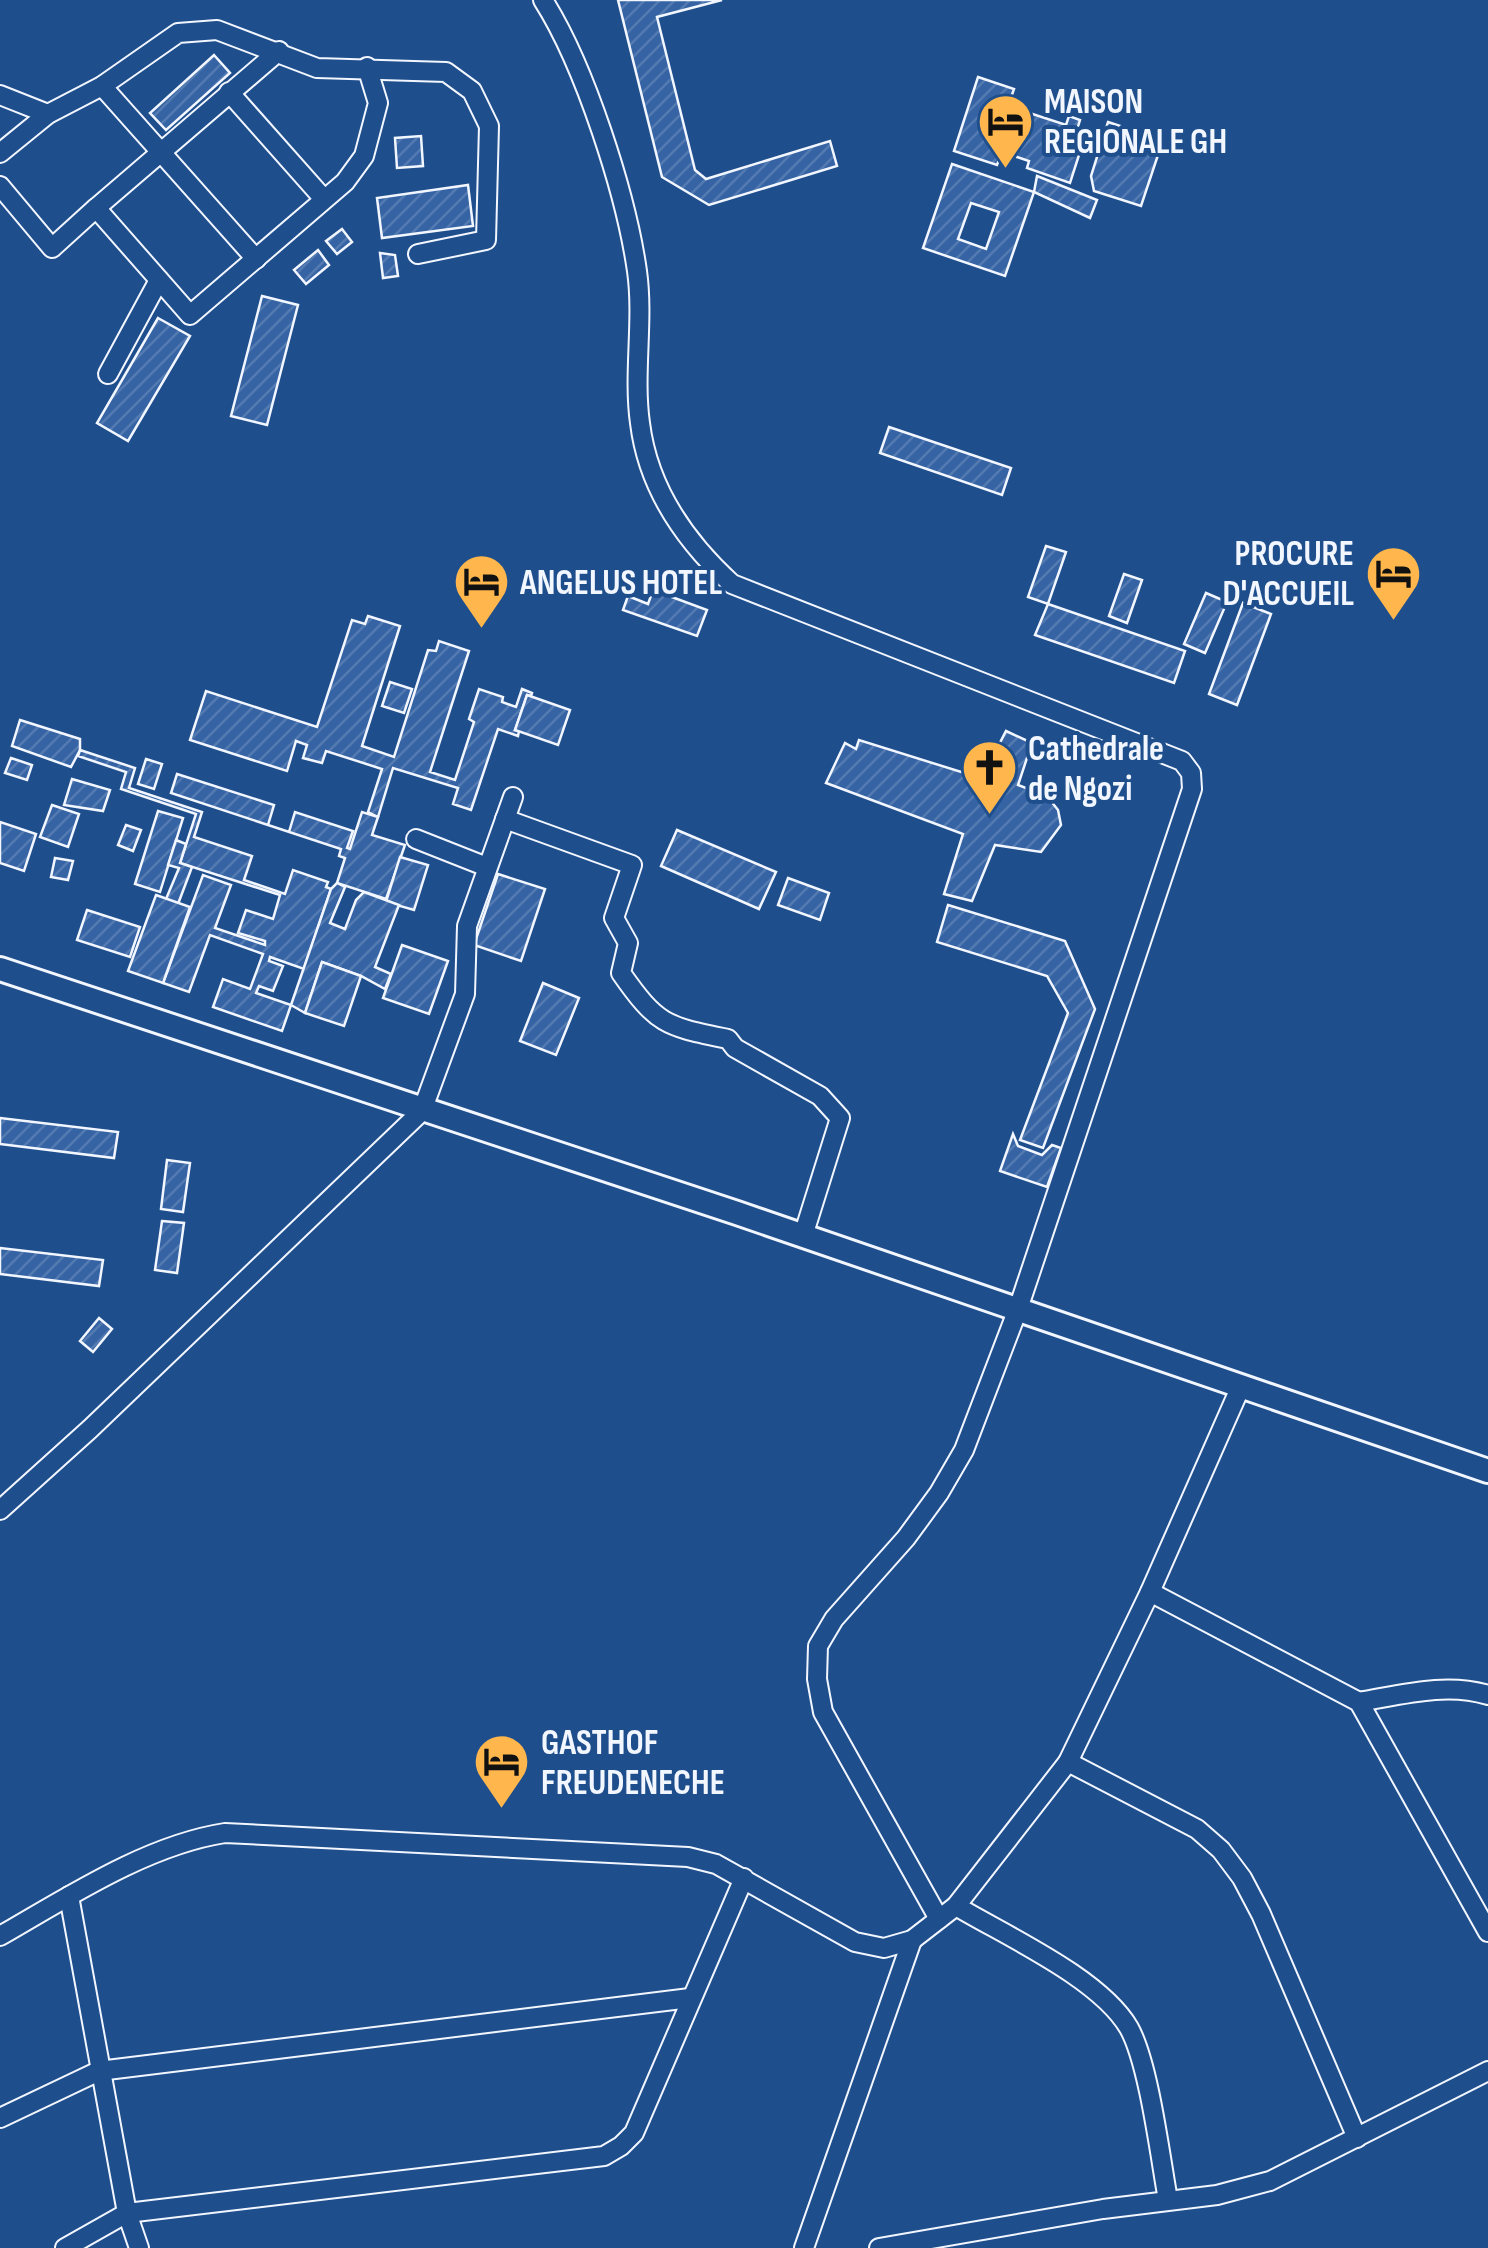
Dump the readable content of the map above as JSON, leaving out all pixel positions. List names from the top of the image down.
{
  "places": {
    "hotel": [
      "MAISON REGIONALE GH",
      "PROCURE D'ACCUEIL",
      "ANGELUS HOTEL",
      "GASTHOF FREUDENECHE"
    ],
    "church": ["Cathedrale de Ngozi"]
  }
}
